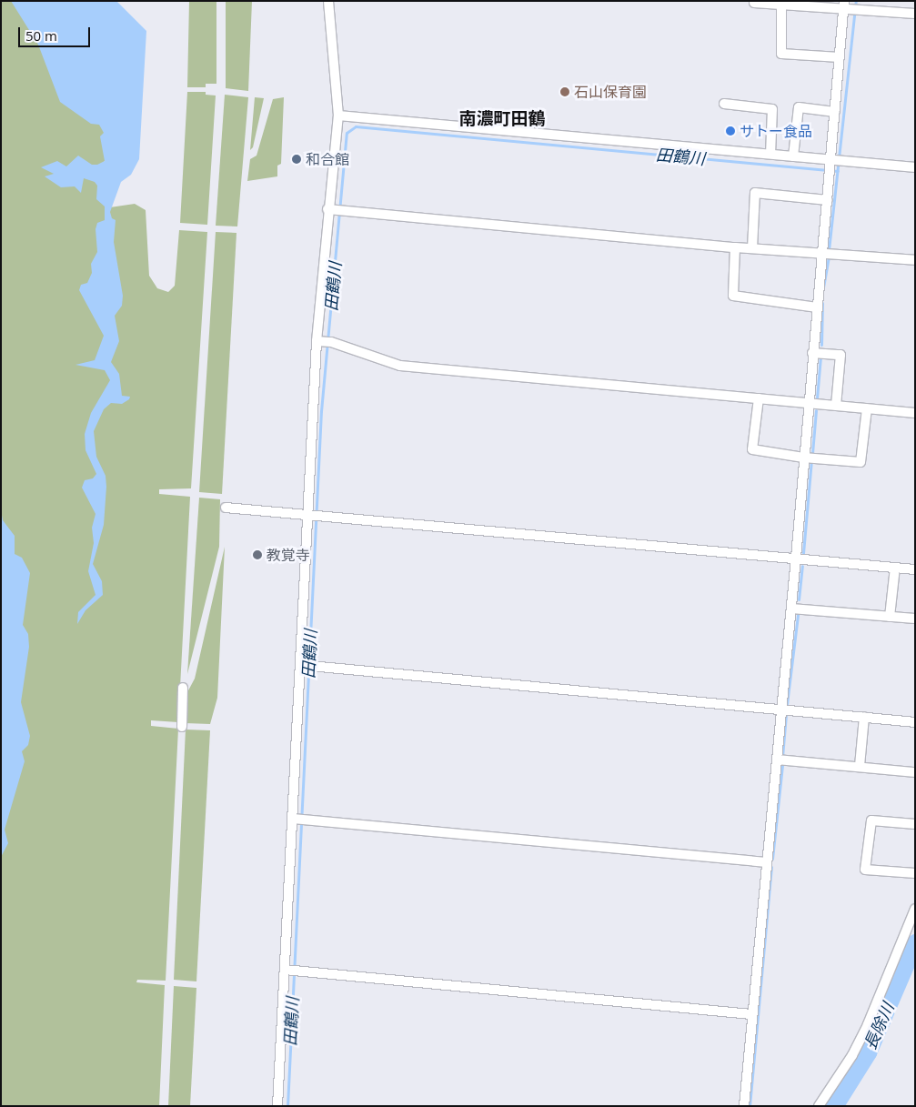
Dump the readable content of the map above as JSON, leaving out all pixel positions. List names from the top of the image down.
{
  "districts": ["南濃町田鶴"],
  "water": ["田鶴川", "長除川"],
  "places": [
    "石山保育園",
    "サトー食品",
    "和合館",
    "教覚寺"
  ],
  "scale_bar": "50 m"
}
